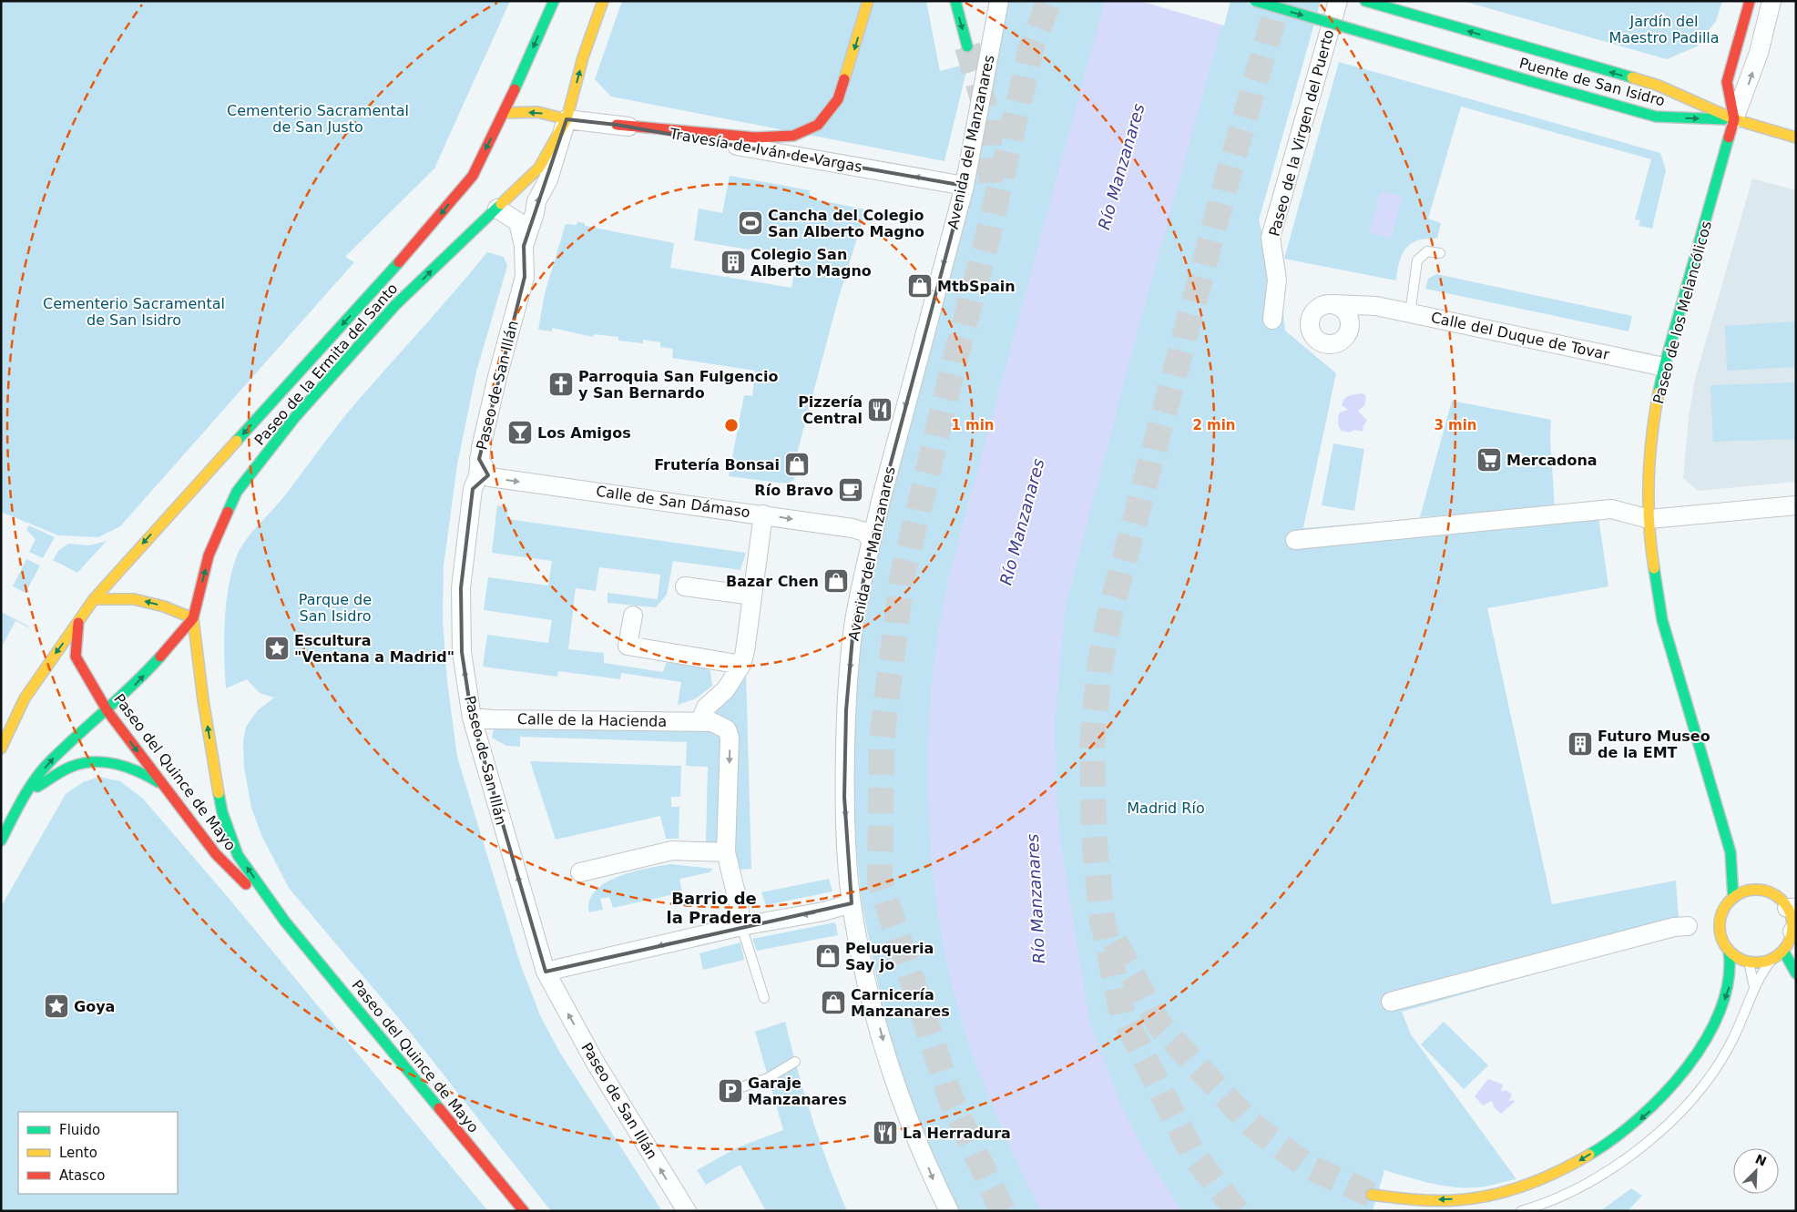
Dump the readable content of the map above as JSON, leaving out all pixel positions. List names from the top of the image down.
{
  "streets": {
    "main road": [
      "Puente de San Isidro",
      "Paseo de los Melancólicos",
      "Paseo de la Ermita del Santo",
      "Paseo del Quince de Mayo"
    ],
    "street": [
      "Paseo de la Virgen del Puerto",
      "Avenida del Manzanares",
      "Travesía de Iván de Vargas",
      "Calle del Duque de Tovar",
      "Paseo de San Illán",
      "Calle de San Dámaso",
      "Calle de la Hacienda"
    ]
  },
  "crossings": [
    ["Puente de San Isidro", "Paseo de los Melancólicos"],
    ["Avenida del Manzanares", "Travesía de Iván de Vargas"],
    ["Avenida del Manzanares", "Calle de San Dámaso"],
    ["Travesía de Iván de Vargas", "Paseo de la Ermita del Santo"],
    ["Travesía de Iván de Vargas", "Paseo de San Illán"],
    ["Paseo de los Melancólicos", "Calle del Duque de Tovar"],
    ["Paseo de la Ermita del Santo", "Paseo de San Illán"],
    ["Paseo de la Ermita del Santo", "Paseo del Quince de Mayo"],
    ["Paseo de San Illán", "Calle de la Hacienda"]
  ],
  "one_way": ["Travesía de Iván de Vargas", "Paseo de San Illán", "Calle de San Dámaso"],
  "districts": ["Barrio de la Pradera"],
  "water": ["Río Manzanares"],
  "parks": [
    "Jardín del Maestro Padilla",
    "Cementerio Sacramental de San Justo",
    "Cementerio Sacramental de San Isidro",
    "Parque de San Isidro",
    "Madrid Río"
  ],
  "places": {
    "sports": ["Cancha del Colegio San Alberto Magno"],
    "building": ["Colegio San Alberto Magno", "Futuro Museo de la EMT"],
    "shop": [
      "MtbSpain",
      "Frutería Bonsai",
      "Bazar Chen",
      "Peluqueria Say jo",
      "Carnicería Manzanares"
    ],
    "church": ["Parroquia San Fulgencio y San Bernardo"],
    "restaurant": ["Pizzería Central", "La Herradura"],
    "bar": ["Los Amigos"],
    "supermarket": ["Mercadona"],
    "cafe": ["Río Bravo"],
    "place": ["Escultura \"Ventana a Madrid\"", "Goya"],
    "parking": ["Garaje Manzanares"]
  },
  "legend": ["Fluido", "Lento", "Atasco"],
  "north": "top right",
  "rings": ["1 min", "2 min", "3 min"]
}
